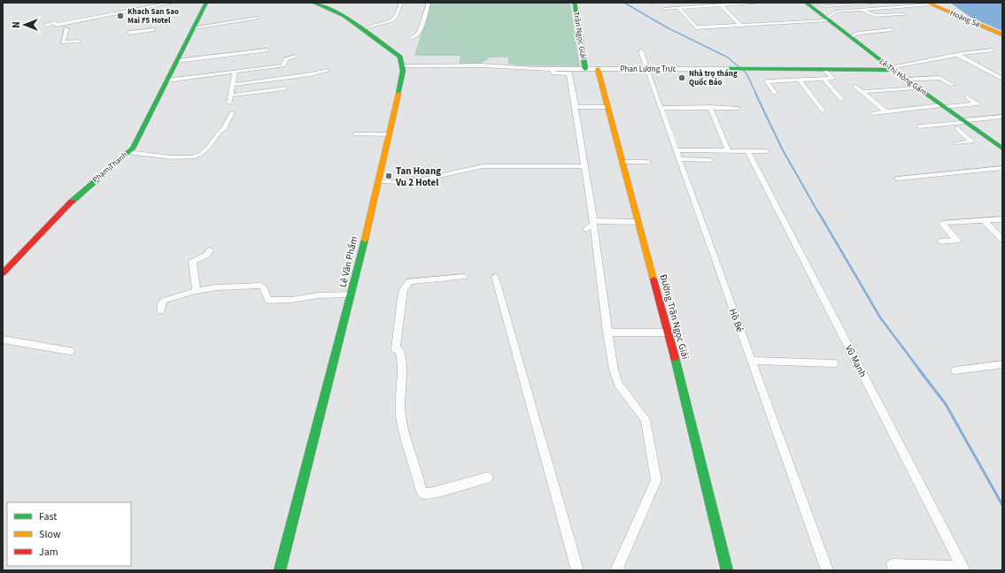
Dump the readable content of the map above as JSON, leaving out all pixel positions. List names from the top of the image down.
{
  "streets": {
    "street": [
      "Hoàng Sa",
      "Trần Ngọc Giải",
      "Phan Lương Trực",
      "Lê Thị Hồng Gấm",
      "Phạm Thanh",
      "Lê Văn Phẩm",
      "Đường Trần Ngọc Giải",
      "Hồ Bé",
      "Vũ Mạnh"
    ]
  },
  "crossings": [
    ["Trần Ngọc Giải", "Phan Lương Trực"],
    ["Phan Lương Trực", "Lê Thị Hồng Gấm"],
    ["Phan Lương Trực", "Lê Văn Phẩm"],
    ["Phan Lương Trực", "Đường Trần Ngọc Giải"],
    ["Phan Lương Trực", "Hồ Bé"]
  ],
  "places": ["Khach San Sao Mai F5 Hotel", "Nhà trọ tháng Quốc Bảo", "Tan Hoang Vu 2 Hotel"],
  "legend": ["Fast", "Slow", "Jam"],
  "north": "left"
}
